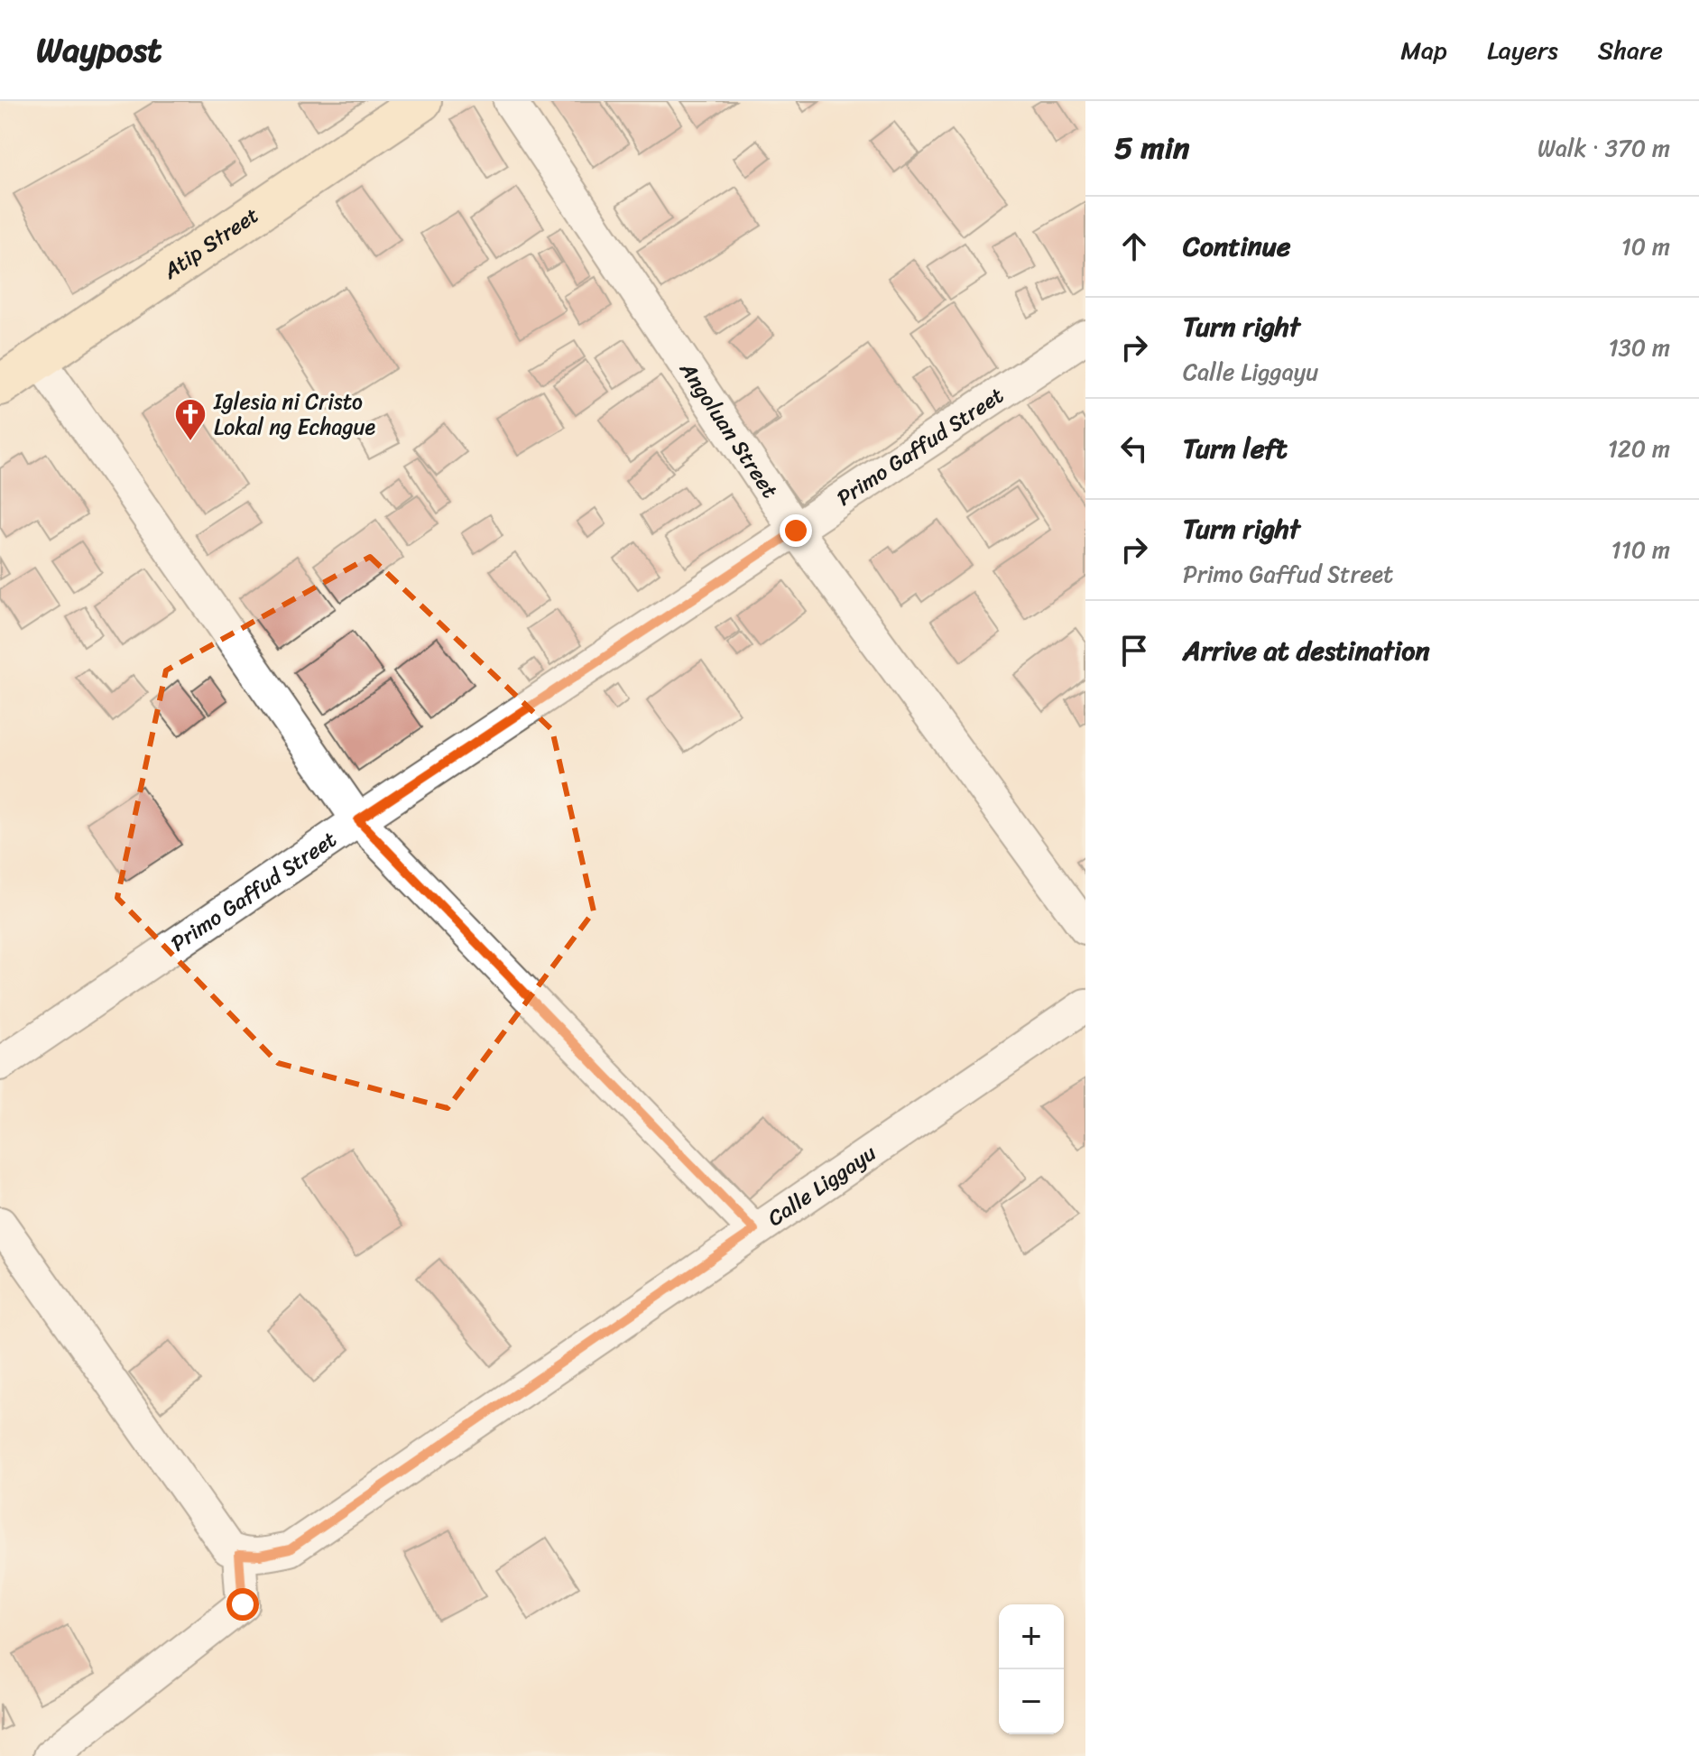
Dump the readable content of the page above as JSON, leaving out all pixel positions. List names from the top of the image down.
{
  "streets": {
    "main road": ["Atip Street"],
    "street": ["Angoluan Street", "Primo Gaffud Street", "Calle Liggayu"]
  },
  "crossings": [
    ["Angoluan Street", "Primo Gaffud Street"]
  ],
  "places": {
    "church": ["Iglesia ni Cristo Lokal ng Echague"]
  },
  "page": {
    "header": "Waypost",
    "nav": ["Map", "Layers", "Share"],
    "heading": ["5 min", "Walk · 370 m"],
    "list": [
      ["Continue", "10 m"],
      ["Turn right", "Calle Liggayu", "130 m"],
      ["Turn left", "120 m"],
      ["Turn right", "Primo Gaffud Street", "110 m"],
      "Arrive at destination"
    ],
    "map_buttons": ["+", "−"]
  }
}
